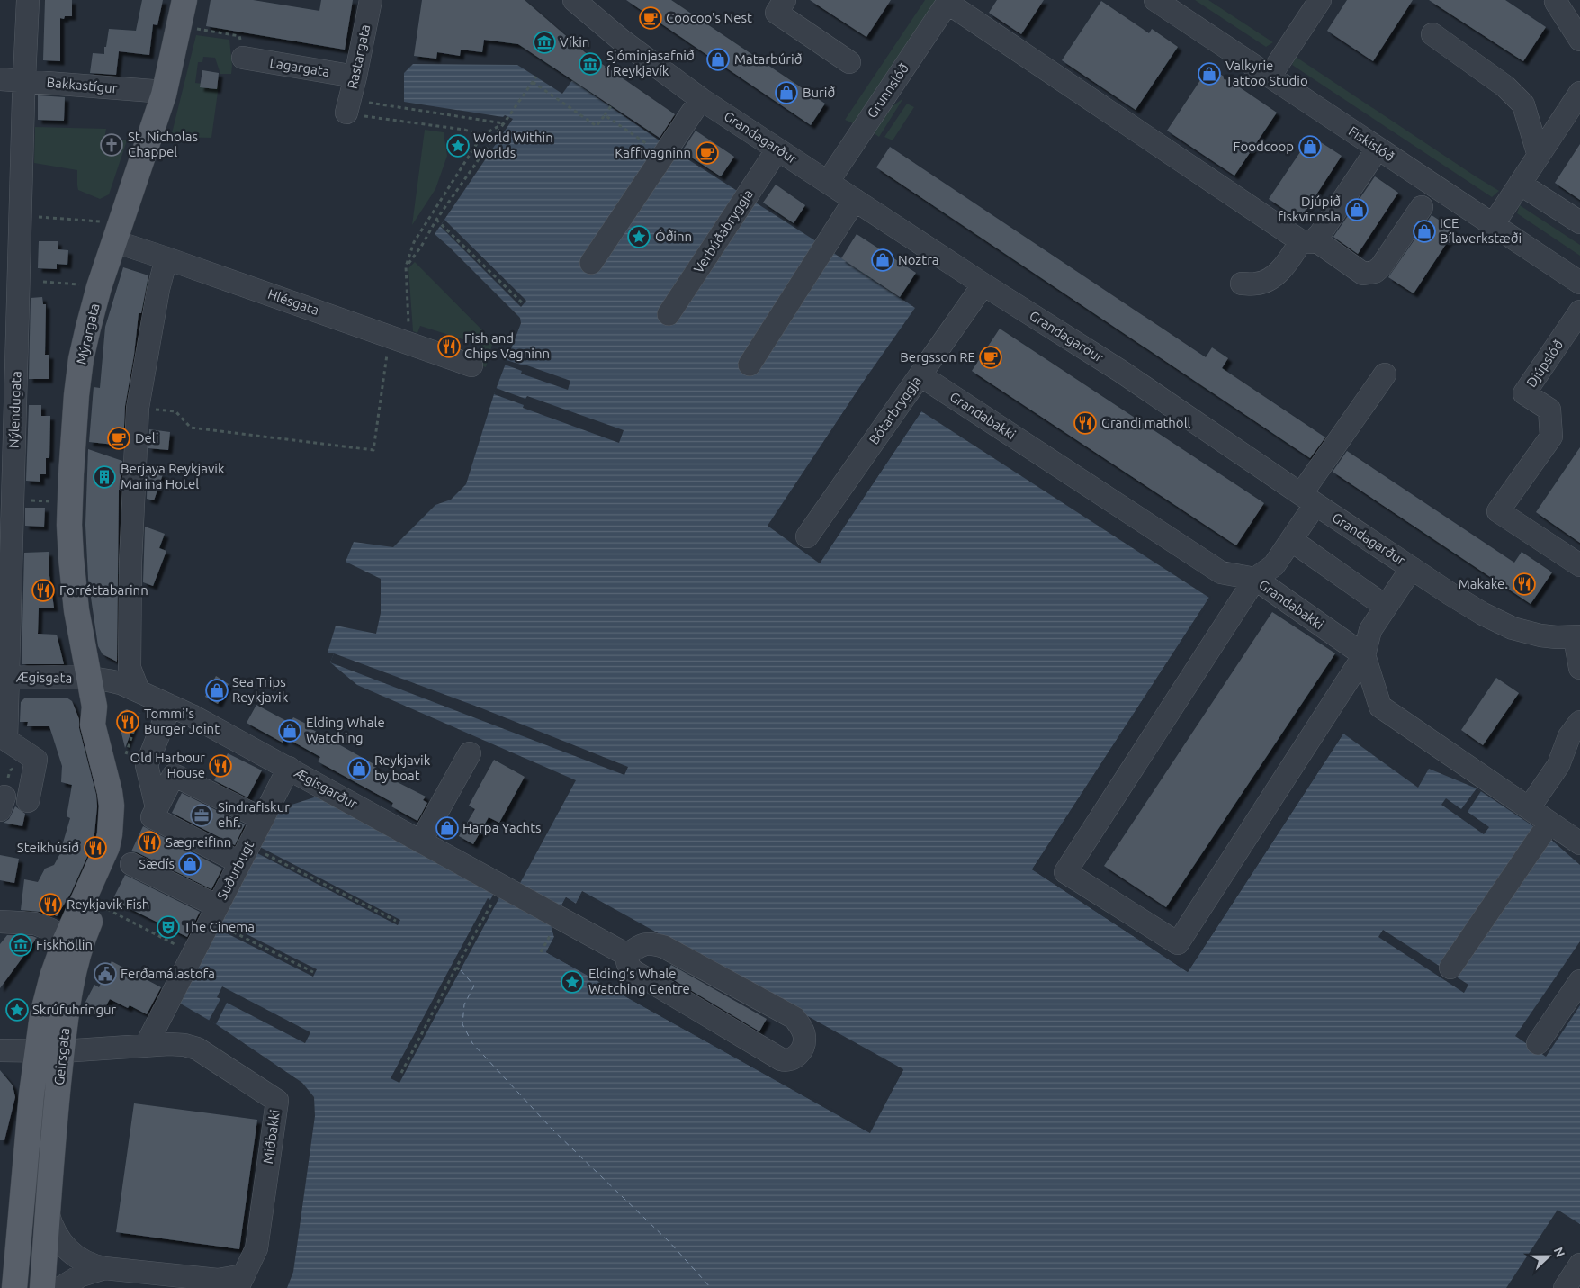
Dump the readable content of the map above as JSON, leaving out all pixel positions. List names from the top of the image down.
{
  "streets": {
    "main road": ["Mýrargata", "Geirsgata"],
    "street": [
      "Rastargata",
      "Lagargata",
      "Bakkastígur",
      "Grunnslóð",
      "Grandagarður",
      "Fiskislóð",
      "Verbúðabryggja",
      "Hlésgata",
      "Djúpslóð",
      "Nýlendugata",
      "Bótarbryggja",
      "Grandabakki",
      "Ægisgata",
      "Ægisgarður",
      "Suðurbugt",
      "Miðbakki"
    ]
  },
  "crossings": [
    ["Rastargata", "Lagargata"],
    ["Bakkastígur", "Mýrargata"],
    ["Bakkastígur", "Nýlendugata"],
    ["Grunnslóð", "Grandagarður"],
    ["Grandagarður", "Verbúðabryggja"],
    ["Grandagarður", "Bótarbryggja"],
    ["Hlésgata", "Mýrargata"],
    ["Mýrargata", "Ægisgata"],
    ["Mýrargata", "Ægisgarður"],
    ["Mýrargata", "Geirsgata"],
    ["Nýlendugata", "Ægisgata"],
    ["Bótarbryggja", "Grandabakki"],
    ["Ægisgata", "Ægisgarður"],
    ["Ægisgata", "Geirsgata"],
    ["Ægisgarður", "Suðurbugt"],
    ["Ægisgarður", "Geirsgata"],
    ["Suðurbugt", "Miðbakki"]
  ],
  "places": {
    "cafe": [
      "Coocoo's Nest",
      "Kaffivagninn",
      "Bergsson RE",
      "Deli"
    ],
    "museum": ["Víkin", "Sjóminjasafnið í Reykjavík", "Fiskhöllin"],
    "shop": [
      "Matarbúrið",
      "Valkyrie Tattoo Studio",
      "Burið",
      "Foodcoop",
      "Djúpið fiskvinnsla",
      "ICE Bílaverkstæði",
      "Noztra",
      "Sea Trips Reykjavik",
      "Elding Whale Watching",
      "Reykjavik by boat",
      "Harpa Yachts",
      "Sædís"
    ],
    "church": ["St. Nicholas Chappel"],
    "place": [
      "World Within Worlds",
      "Óðinn",
      "Elding’s Whale Watching Centre",
      "Skrúfuhringur"
    ],
    "restaurant": [
      "Fish and Chips Vagninn",
      "Grandi mathöll",
      "Makake.",
      "Forréttabarinn",
      "Tommi's Burger Joint",
      "Old Harbour House",
      "Sægreifinn",
      "Steikhúsið",
      "Reykjavik Fish"
    ],
    "building": ["Berjaya Reykjavik Marina Hotel"],
    "office": ["Sindrafiskur ehf."],
    "theatre": ["The Cinema"],
    "public building": ["Ferðamálastofa"]
  },
  "north": "right"
}
